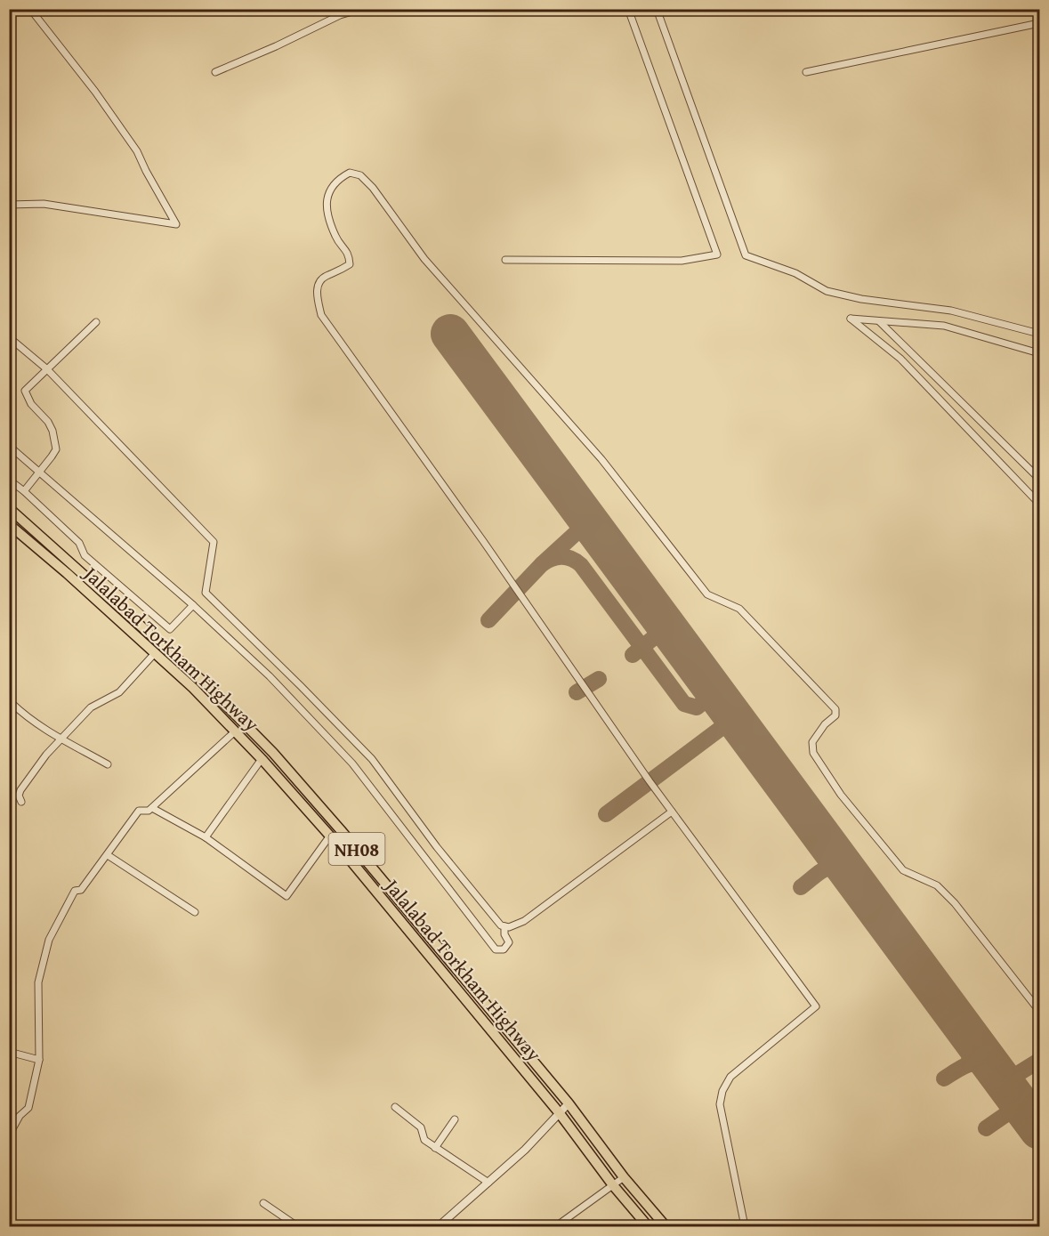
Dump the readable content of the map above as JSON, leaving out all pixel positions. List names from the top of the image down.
{
  "streets": {
    "highway": ["Jalalabad Torkham Highway", "NH08"]
  }
}
